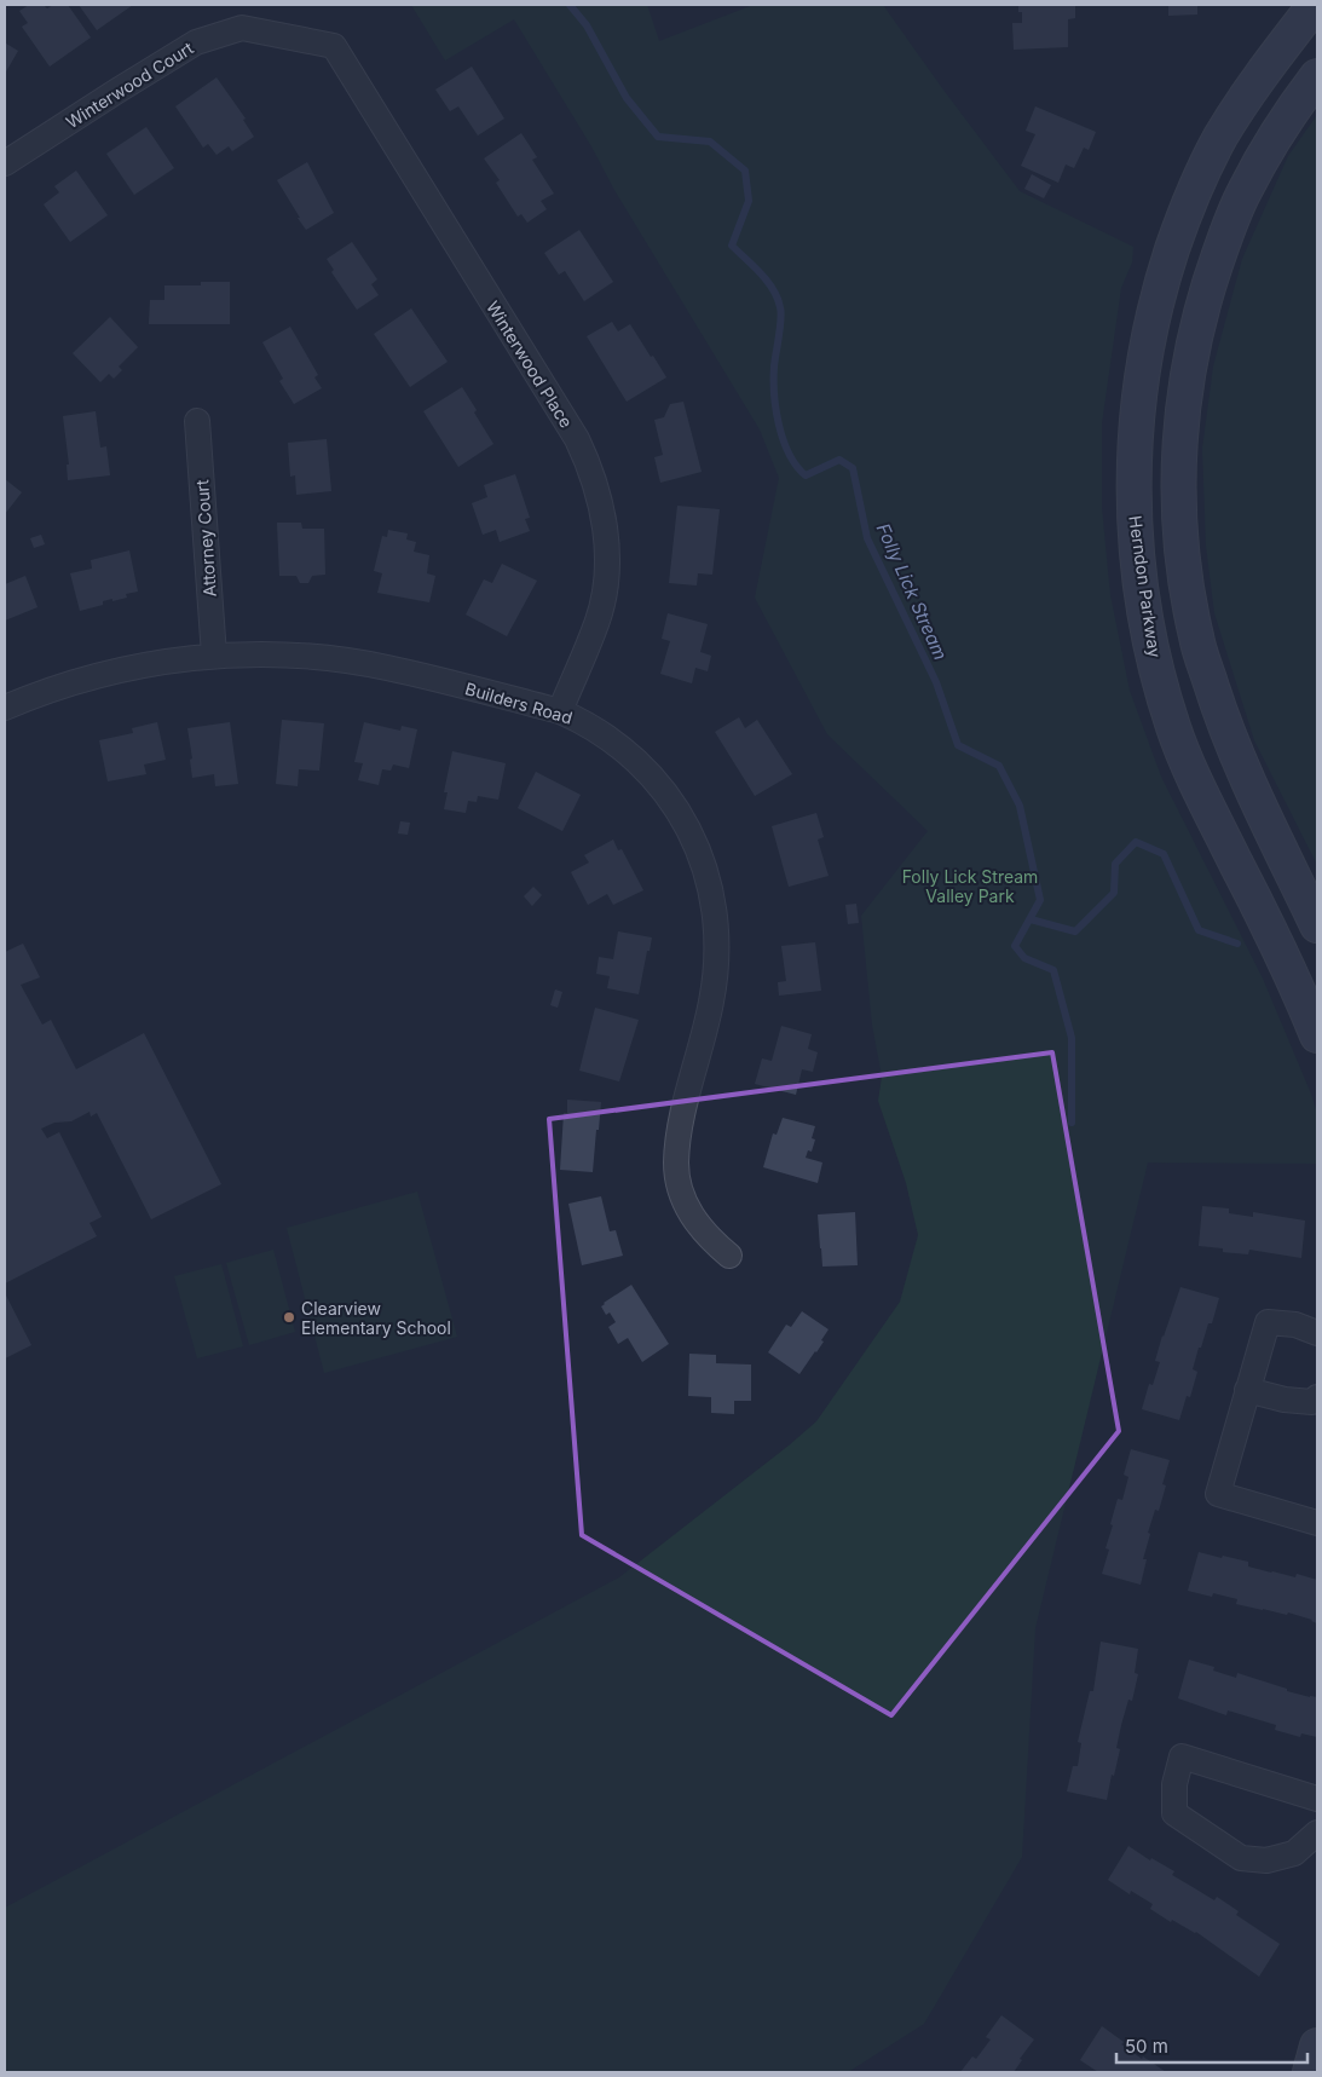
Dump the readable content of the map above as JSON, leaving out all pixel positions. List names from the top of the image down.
{
  "streets": {
    "main road": ["Herndon Parkway"],
    "street": [
      "Winterwood Court",
      "Winterwood Place",
      "Attorney Court",
      "Builders Road"
    ]
  },
  "crossings": [
    ["Winterwood Court", "Winterwood Place"],
    ["Winterwood Place", "Builders Road"],
    ["Attorney Court", "Builders Road"]
  ],
  "water": ["Folly Lick Stream"],
  "parks": ["Folly Lick Stream Valley Park"],
  "places": ["Clearview Elementary School"],
  "scale_bar": "50 m"
}
